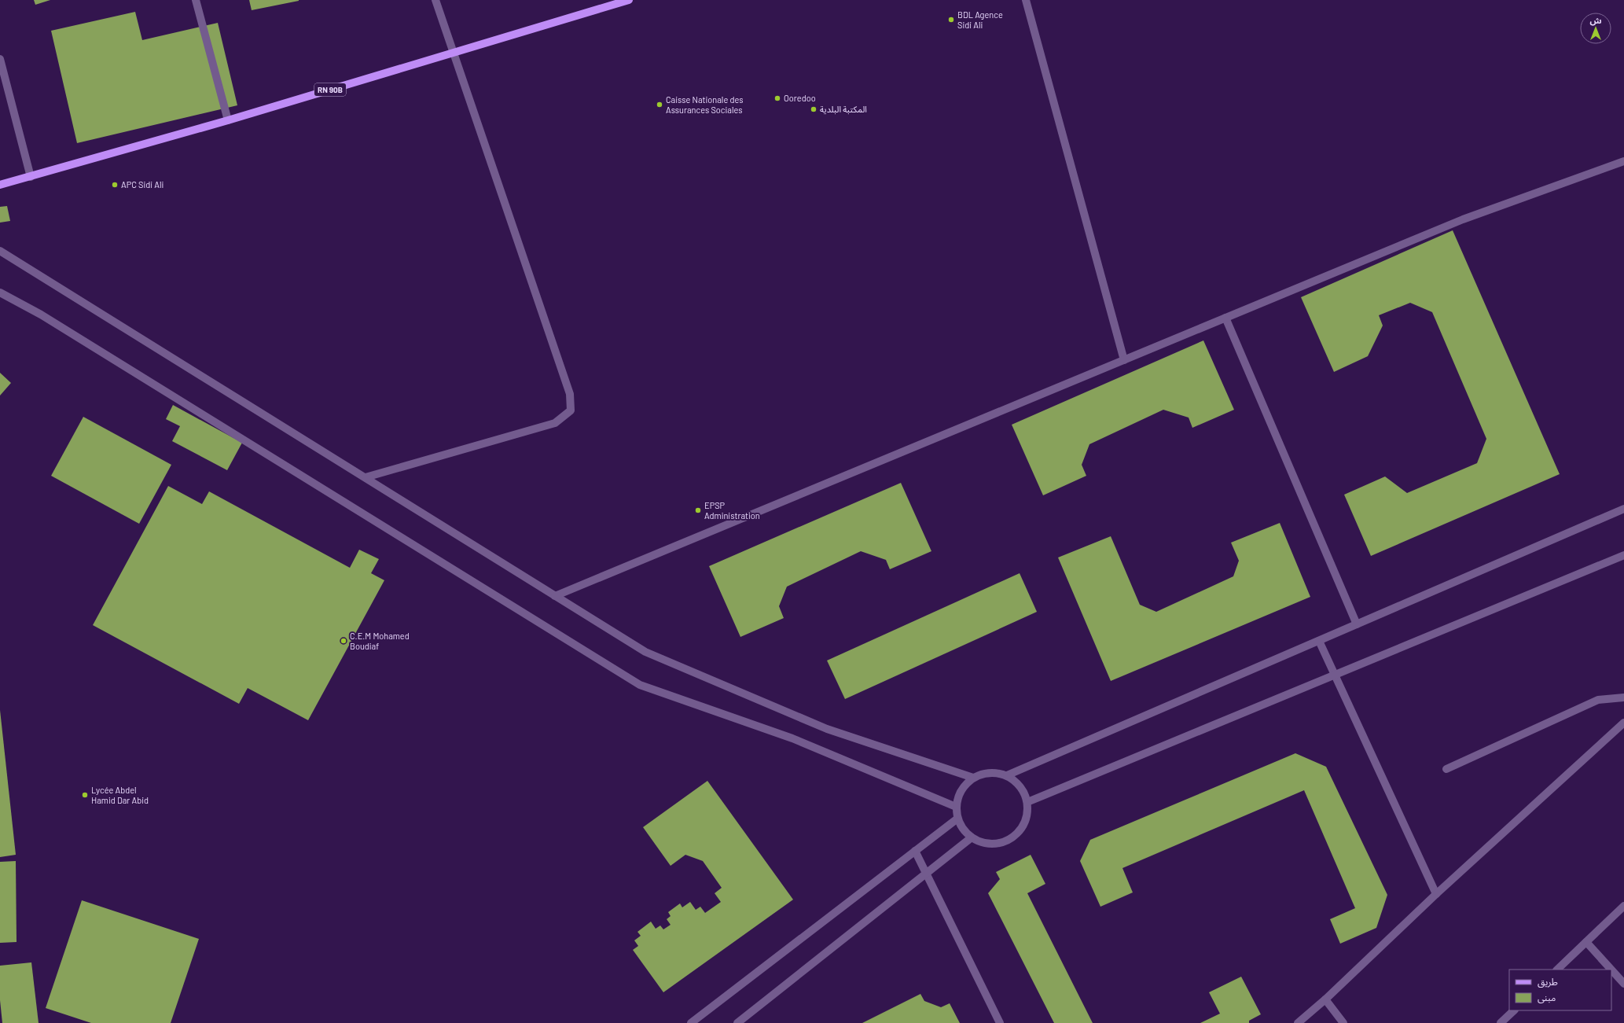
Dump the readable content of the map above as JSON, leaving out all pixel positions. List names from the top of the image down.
{
  "streets": {
    "main road": ["RN 90B"]
  },
  "places": [
    "BDL Agence Sidi Ali",
    "Ooredoo",
    "Caisse Nationale des Assurances Sociales",
    "المكتبة البلدية",
    "APC Sidi Ali",
    "EPSP Administration",
    "C.E.M Mohamed Boudiaf",
    "Lycée Abdel Hamid Dar Abid"
  ],
  "legend": ["طريق", "مبنى"],
  "north": "top"
}
